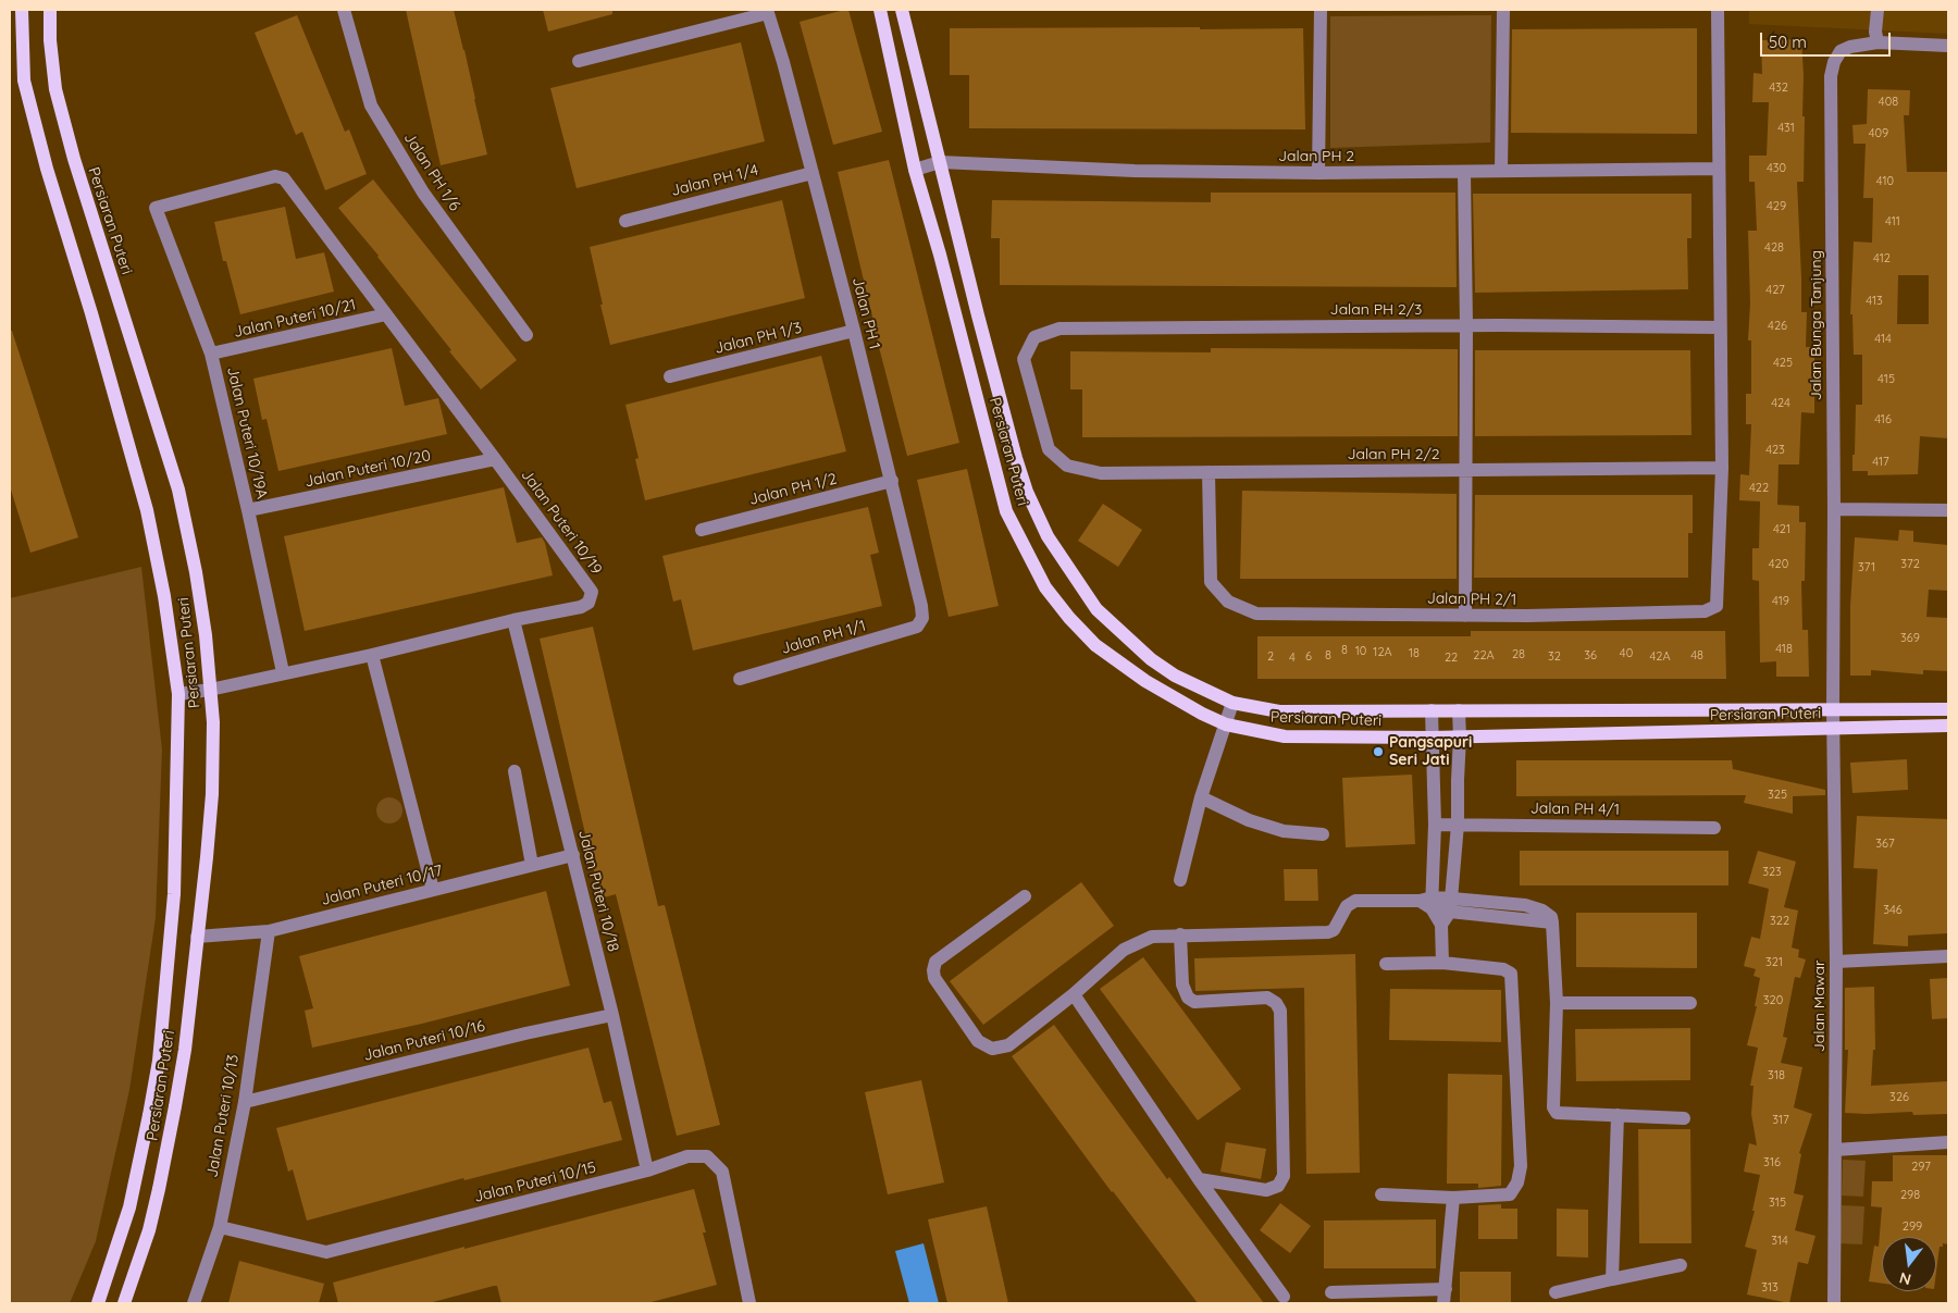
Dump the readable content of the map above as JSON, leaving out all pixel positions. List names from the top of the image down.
{
  "streets": {
    "main road": ["Persiaran Puteri"],
    "street": [
      "Jalan PH 2",
      "Jalan PH 1/6",
      "Jalan PH 1/4",
      "Jalan PH 2/3",
      "Jalan PH 1",
      "Jalan Puteri 10/21",
      "Jalan Bunga Tanjung",
      "Jalan PH 1/3",
      "Jalan Puteri 10/19A",
      "Jalan PH 2/2",
      "Jalan Puteri 10/20",
      "Jalan PH 1/2",
      "Jalan Puteri 10/19",
      "Jalan PH 2/1",
      "Jalan PH 1/1",
      "Jalan PH 4/1",
      "Jalan Puteri 10/17",
      "Jalan Puteri 10/18",
      "Jalan Mawar",
      "Jalan Puteri 10/16",
      "Jalan Puteri 10/13",
      "Jalan Puteri 10/15"
    ]
  },
  "crossings": [
    ["Jalan PH 2", "Persiaran Puteri"],
    ["Jalan PH 1/4", "Jalan PH 1"],
    ["Persiaran Puteri", "Jalan Bunga Tanjung"],
    ["Persiaran Puteri", "Jalan Puteri 10/19"],
    ["Persiaran Puteri", "Jalan Puteri 10/17"],
    ["Persiaran Puteri", "Jalan Mawar"],
    ["Jalan PH 2/3", "Jalan PH 2/2"],
    ["Jalan PH 1", "Jalan PH 1/3"],
    ["Jalan PH 1", "Jalan PH 1/2"],
    ["Jalan PH 1", "Jalan PH 1/1"],
    ["Jalan Puteri 10/21", "Jalan Puteri 10/19A"],
    ["Jalan Puteri 10/21", "Jalan Puteri 10/19"],
    ["Jalan Bunga Tanjung", "Jalan Mawar"],
    ["Jalan Puteri 10/19A", "Jalan Puteri 10/20"],
    ["Jalan Puteri 10/19A", "Jalan Puteri 10/19"],
    ["Jalan PH 2/2", "Jalan PH 2/1"],
    ["Jalan Puteri 10/20", "Jalan Puteri 10/19"],
    ["Jalan Puteri 10/19", "Jalan Puteri 10/18"],
    ["Jalan Puteri 10/17", "Jalan Puteri 10/18"],
    ["Jalan Puteri 10/17", "Jalan Puteri 10/13"],
    ["Jalan Puteri 10/18", "Jalan Puteri 10/16"],
    ["Jalan Puteri 10/18", "Jalan Puteri 10/15"],
    ["Jalan Puteri 10/16", "Jalan Puteri 10/13"],
    ["Jalan Puteri 10/13", "Jalan Puteri 10/15"]
  ],
  "places": ["Pangsapuri Seri Jati"],
  "house_numbers": [
    "432",
    "408",
    "431",
    "409",
    "430",
    "410",
    "429",
    "411",
    "428",
    "412",
    "427",
    "413",
    "426",
    "414",
    "425",
    "415",
    "424",
    "416",
    "423",
    "417",
    "422",
    "421",
    "420",
    "372",
    "371",
    "419",
    "369",
    "418",
    "8",
    "10",
    "12A",
    "18",
    "40",
    "28",
    "8",
    "22A",
    "36",
    "48",
    "2",
    "6",
    "32",
    "42A",
    "4",
    "22",
    "325",
    "367",
    "323",
    "346",
    "322",
    "321",
    "320",
    "318",
    "326",
    "317",
    "316",
    "297",
    "298",
    "315",
    "299",
    "314",
    "313"
  ],
  "scale_bar": "50 m",
  "north": "bottom"
}
